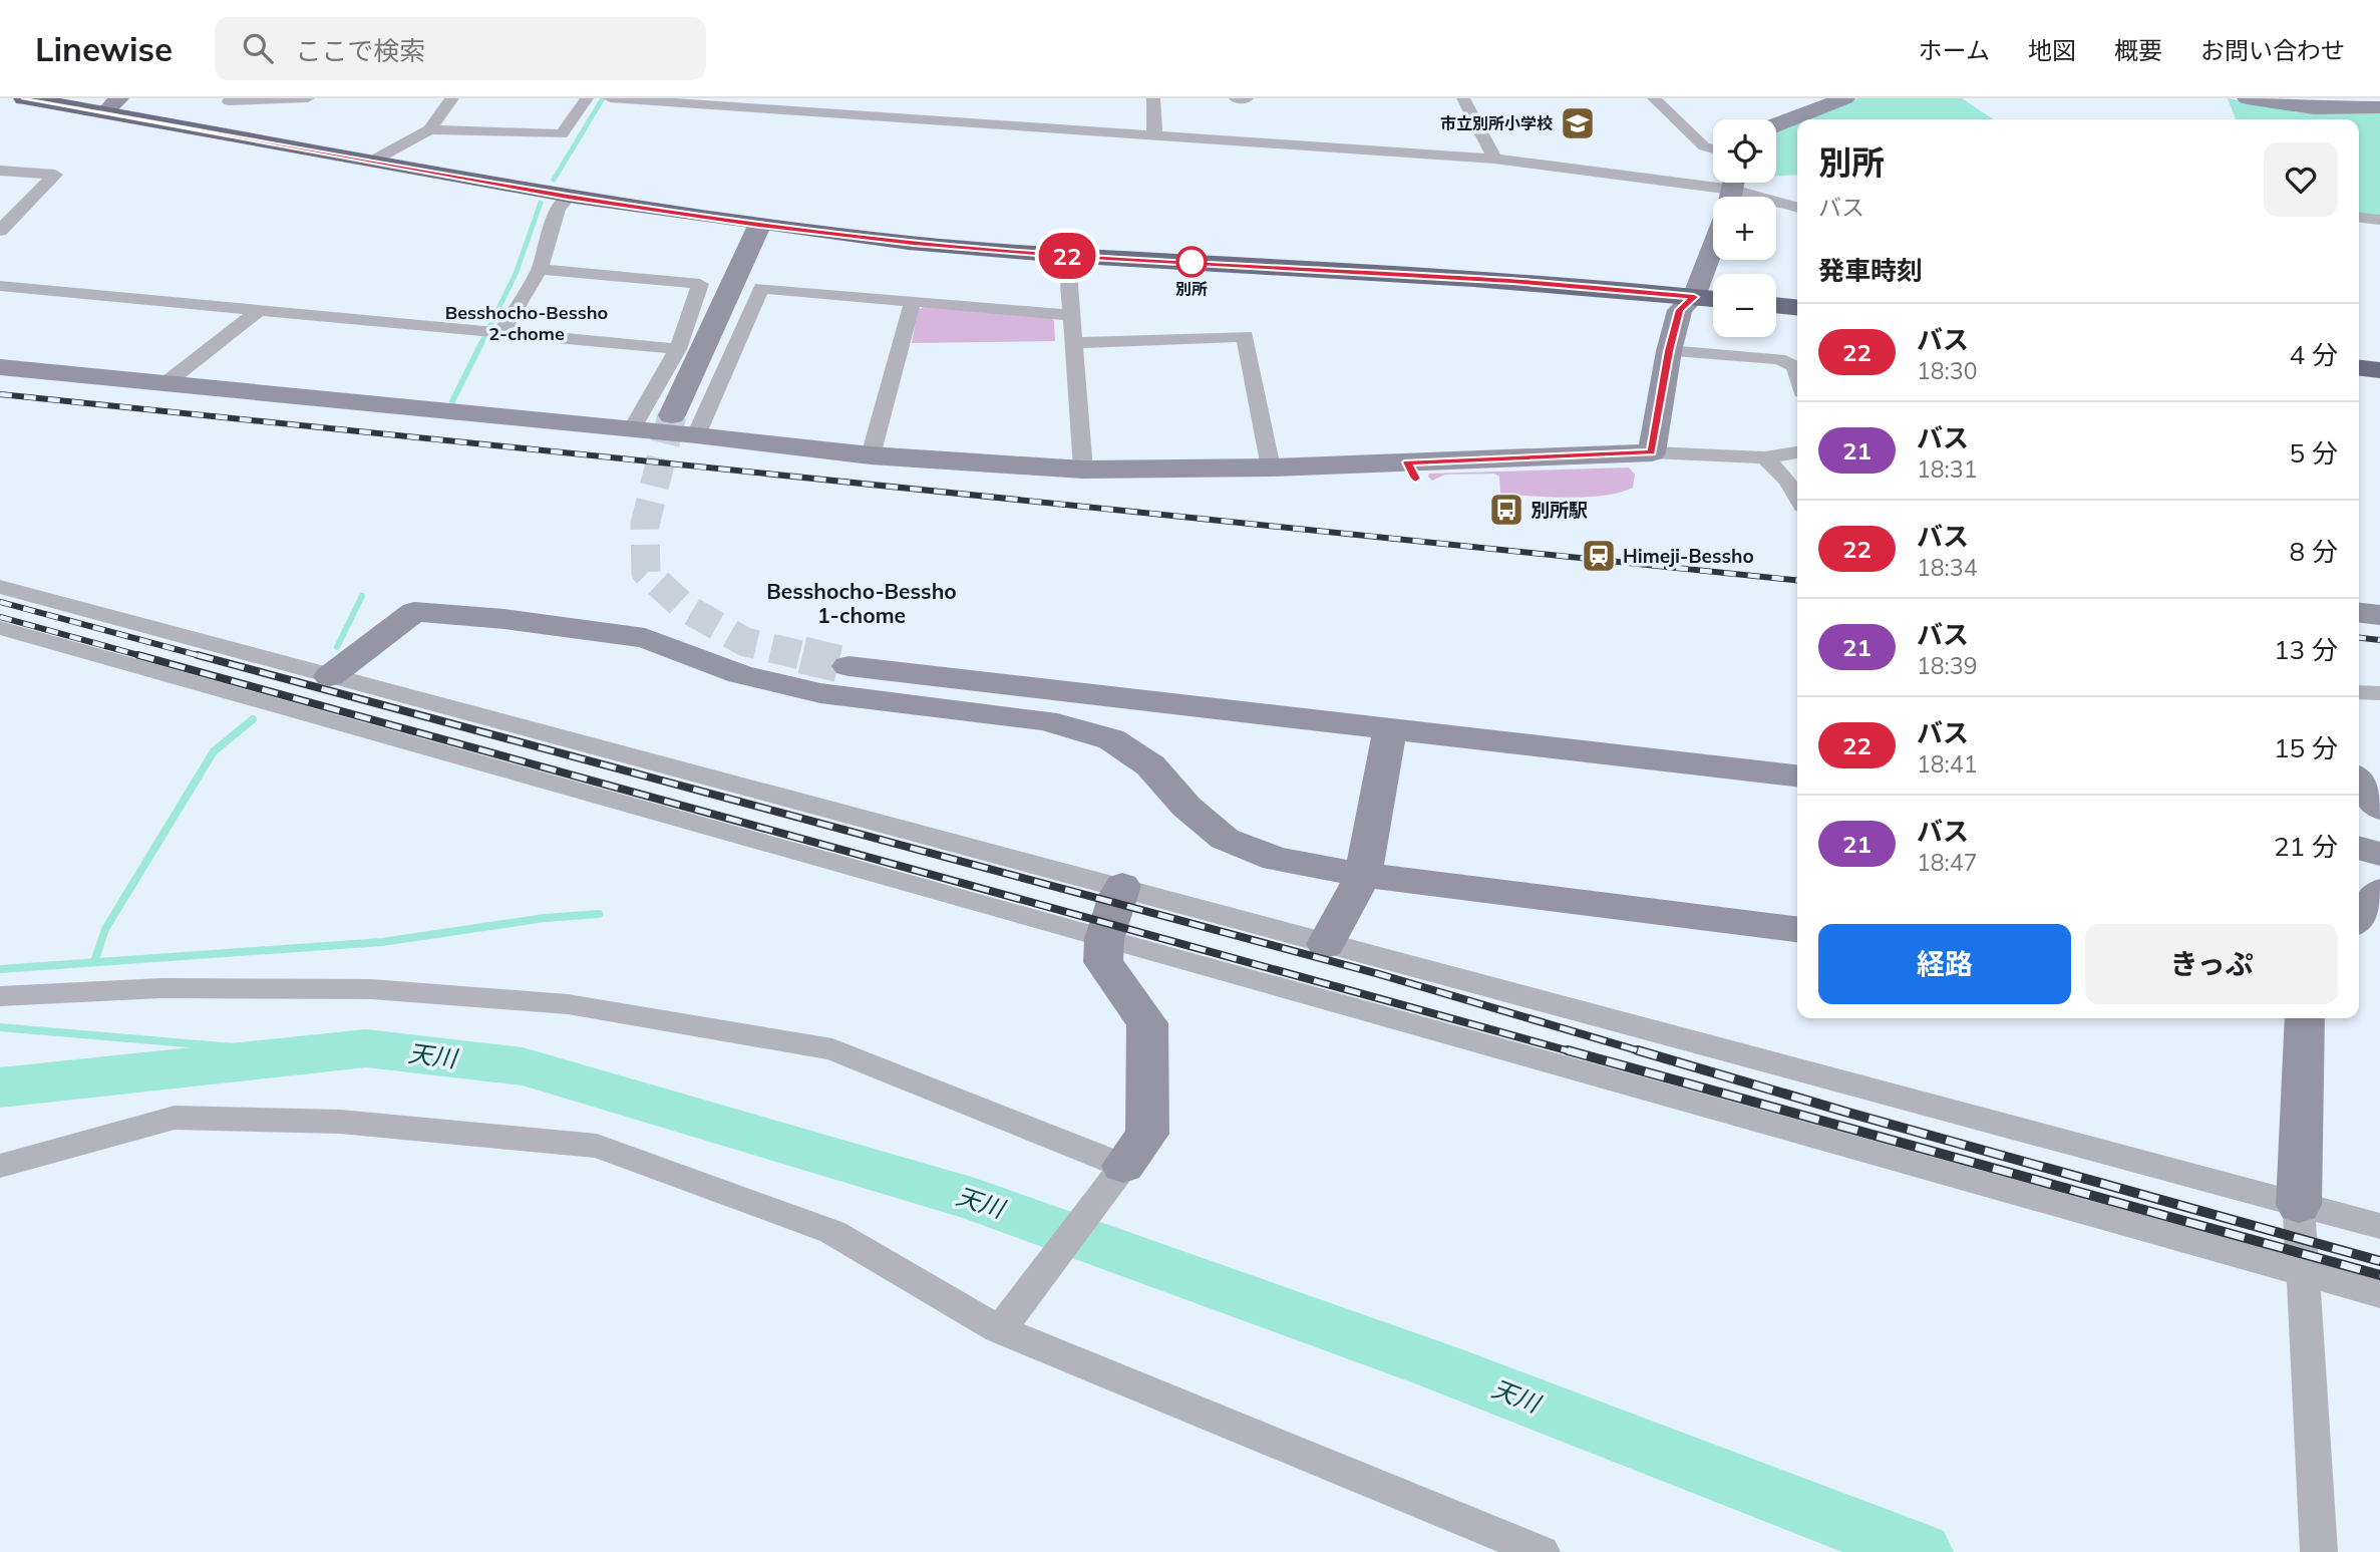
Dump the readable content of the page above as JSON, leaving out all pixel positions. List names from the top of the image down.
{
  "districts": ["Besshocho-Bessho 2-chome", "Besshocho-Bessho 1-chome"],
  "water": ["天川"],
  "places": {
    "school or university": ["市立別所小学校"],
    "other": ["別所"],
    "bus stop": ["別所駅"],
    "station": ["Himeji-Bessho"]
  },
  "lines": ["bus line 22"],
  "page": {
    "header": "Linewise",
    "search": "ここで検索",
    "nav": [
      "ホーム",
      "地図",
      "概要",
      "お問い合わせ"
    ],
    "on_map": "22",
    "map_buttons": ["+", "−"],
    "heading": [
      ["別所", "バス"],
      "発車時刻"
    ],
    "list": [
      {
        "mark": "22",
        "name": "バス",
        "note": "18:30",
        "value": "4 分"
      },
      {
        "mark": "21",
        "name": "バス",
        "note": "18:31",
        "value": "5 分"
      },
      {
        "mark": "22",
        "name": "バス",
        "note": "18:34",
        "value": "8 分"
      },
      {
        "mark": "21",
        "name": "バス",
        "note": "18:39",
        "value": "13 分"
      },
      {
        "mark": "22",
        "name": "バス",
        "note": "18:41",
        "value": "15 分"
      },
      {
        "mark": "21",
        "name": "バス",
        "note": "18:47",
        "value": "21 分"
      }
    ],
    "buttons": ["経路", "きっぷ"]
  }
}
